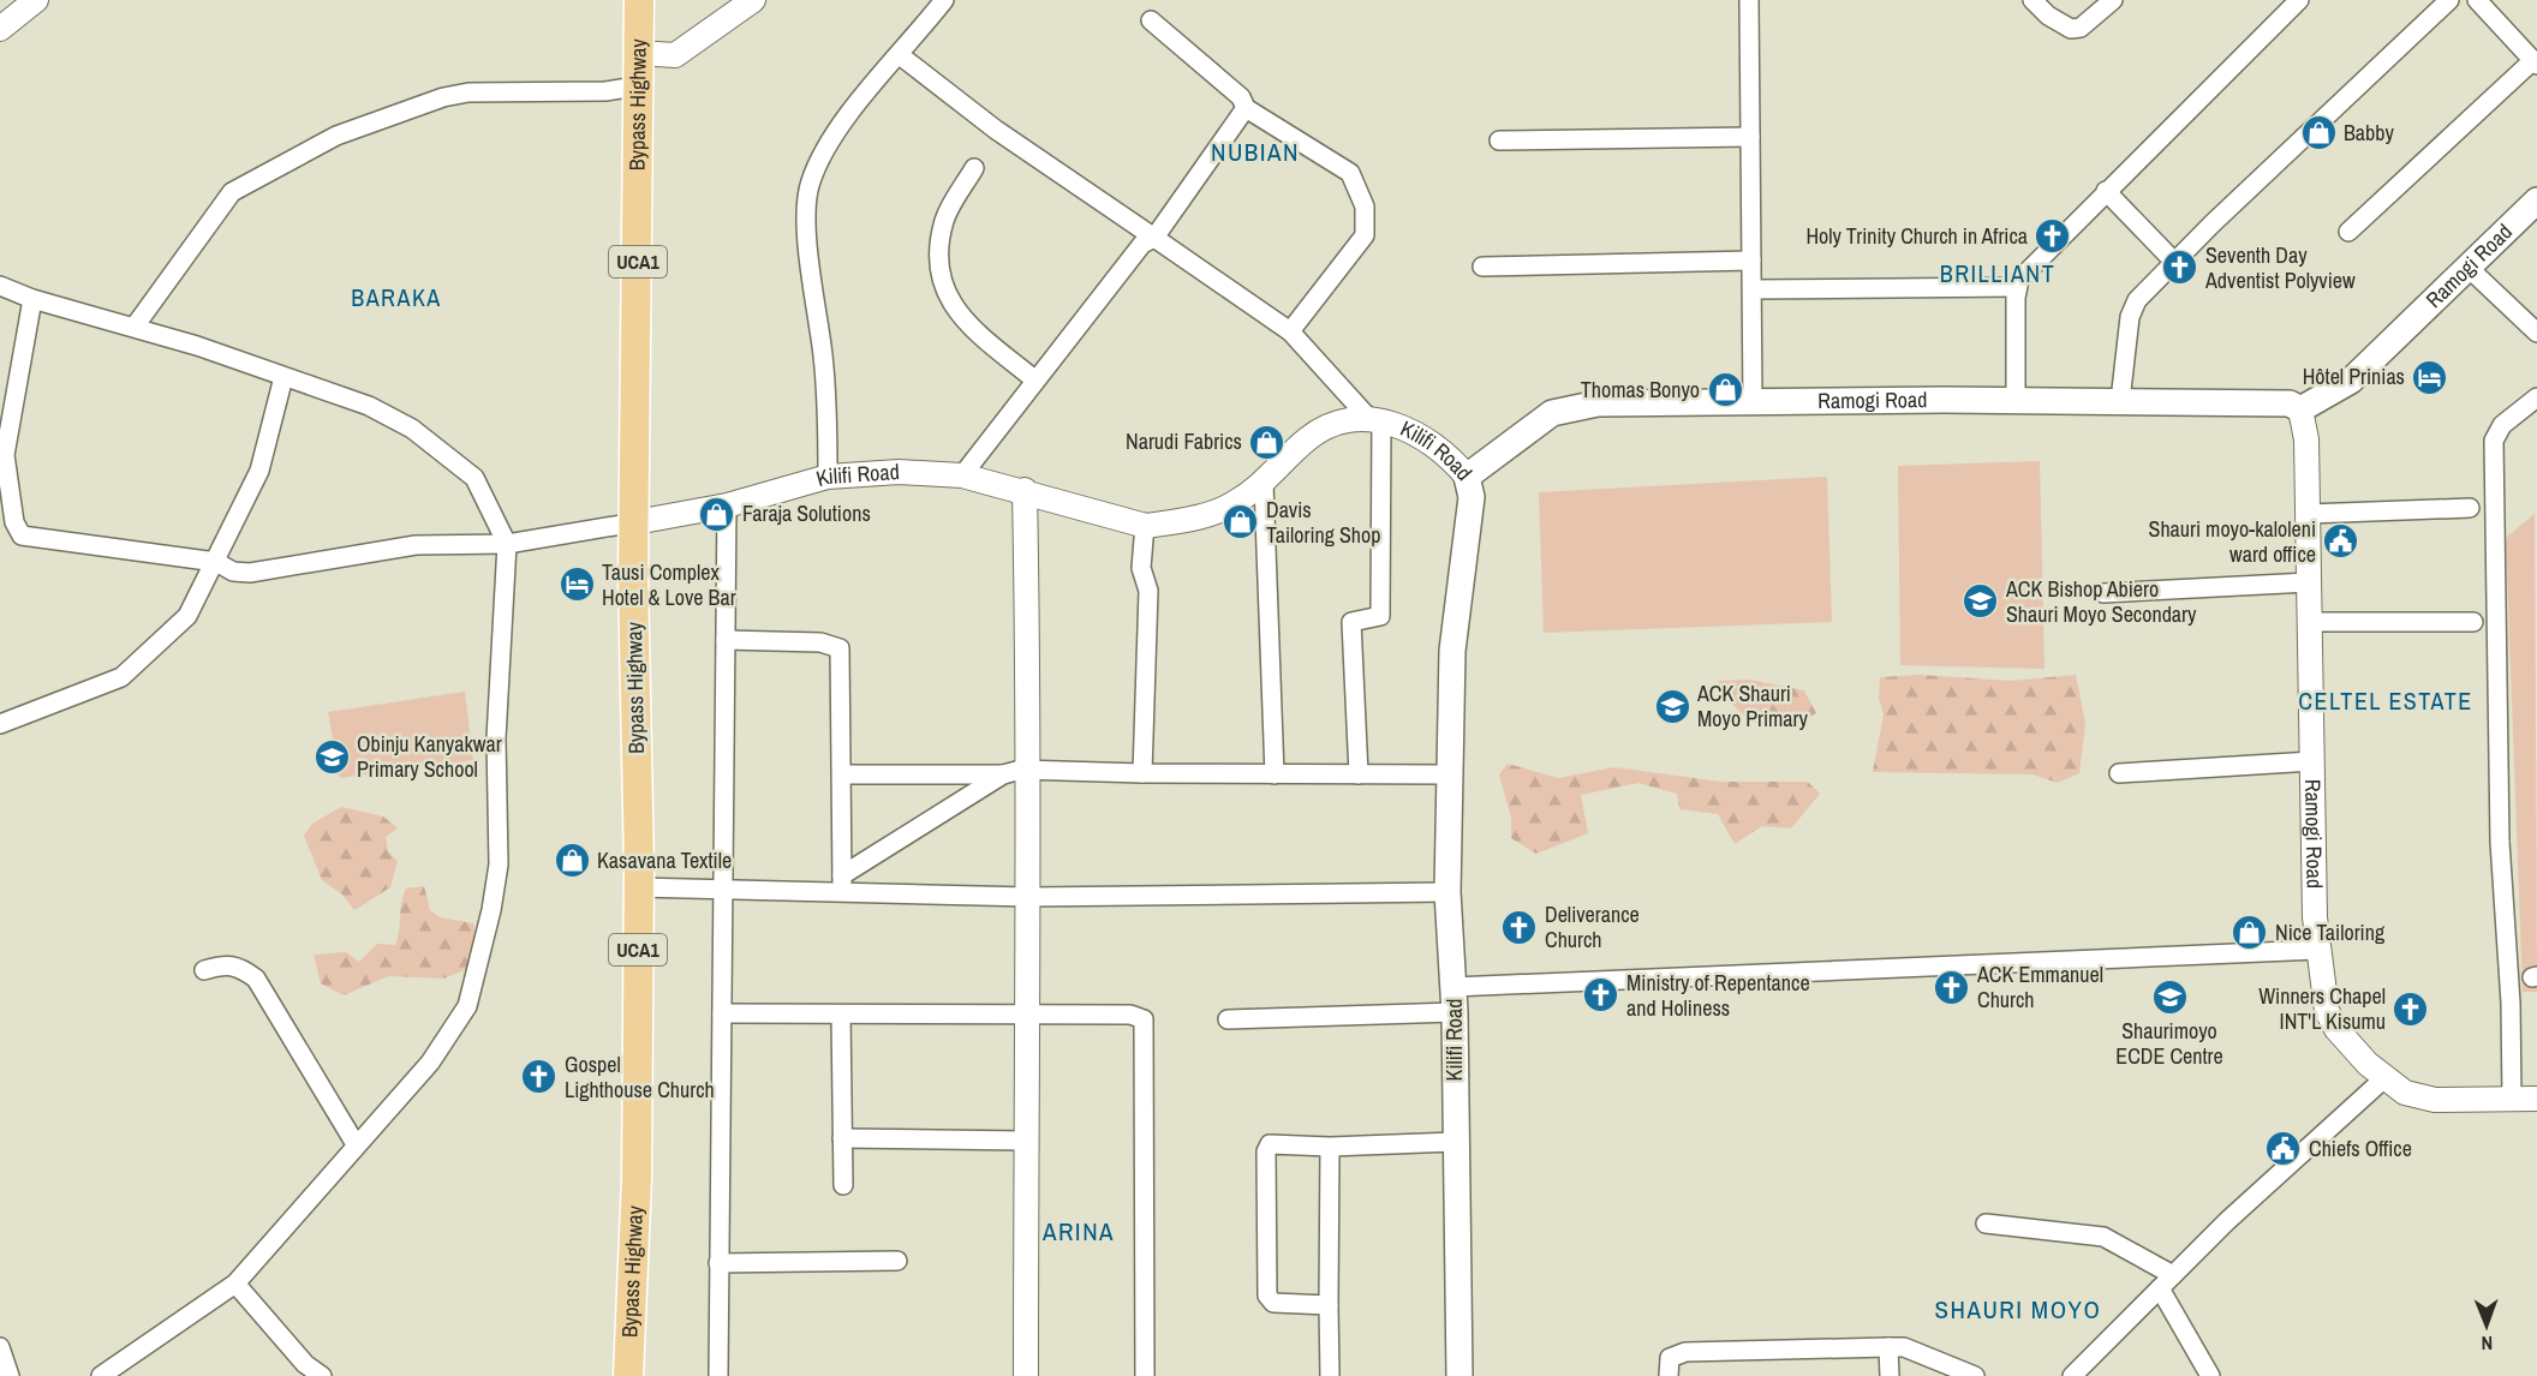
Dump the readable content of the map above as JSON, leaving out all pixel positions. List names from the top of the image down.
{
  "streets": {
    "main road": [
      "Bypass Highway",
      "UCA1",
      "Ramogi Road",
      "Kilifi Road"
    ]
  },
  "crossings": [
    ["Bypass Highway", "Kilifi Road"],
    ["Ramogi Road", "Kilifi Road"]
  ],
  "districts": [
    "NUBIAN",
    "BRILLIANT",
    "BARAKA",
    "CELTEL ESTATE",
    "ARINA",
    "SHAURI MOYO"
  ],
  "places": {
    "shop": [
      "Babby",
      "Thomas Bonyo",
      "Narudi Fabrics",
      "Faraja Solutions",
      "Davis Tailoring Shop",
      "Kasavana Textile",
      "Nice Tailoring"
    ],
    "church": [
      "Holy Trinity Church in Africa",
      "Seventh Day Adventist Polyview",
      "Deliverance Church",
      "ACK Emmanuel Church",
      "Ministry of Repentance and Holiness",
      "Winners Chapel INT'L Kisumu",
      "Gospel Lighthouse Church"
    ],
    "hotel": ["Hôtel Prinias", "Tausi Complex Hotel & Love Bar"],
    "public building": ["Shauri moyo-kaloleni ward office", "Chiefs Office"],
    "school or university": [
      "ACK Bishop Abiero Shauri Moyo Secondary",
      "ACK Shauri Moyo Primary",
      "Obinju Kanyakwar Primary School",
      "Shaurimoyo ECDE Centre"
    ]
  },
  "north": "bottom"
}
